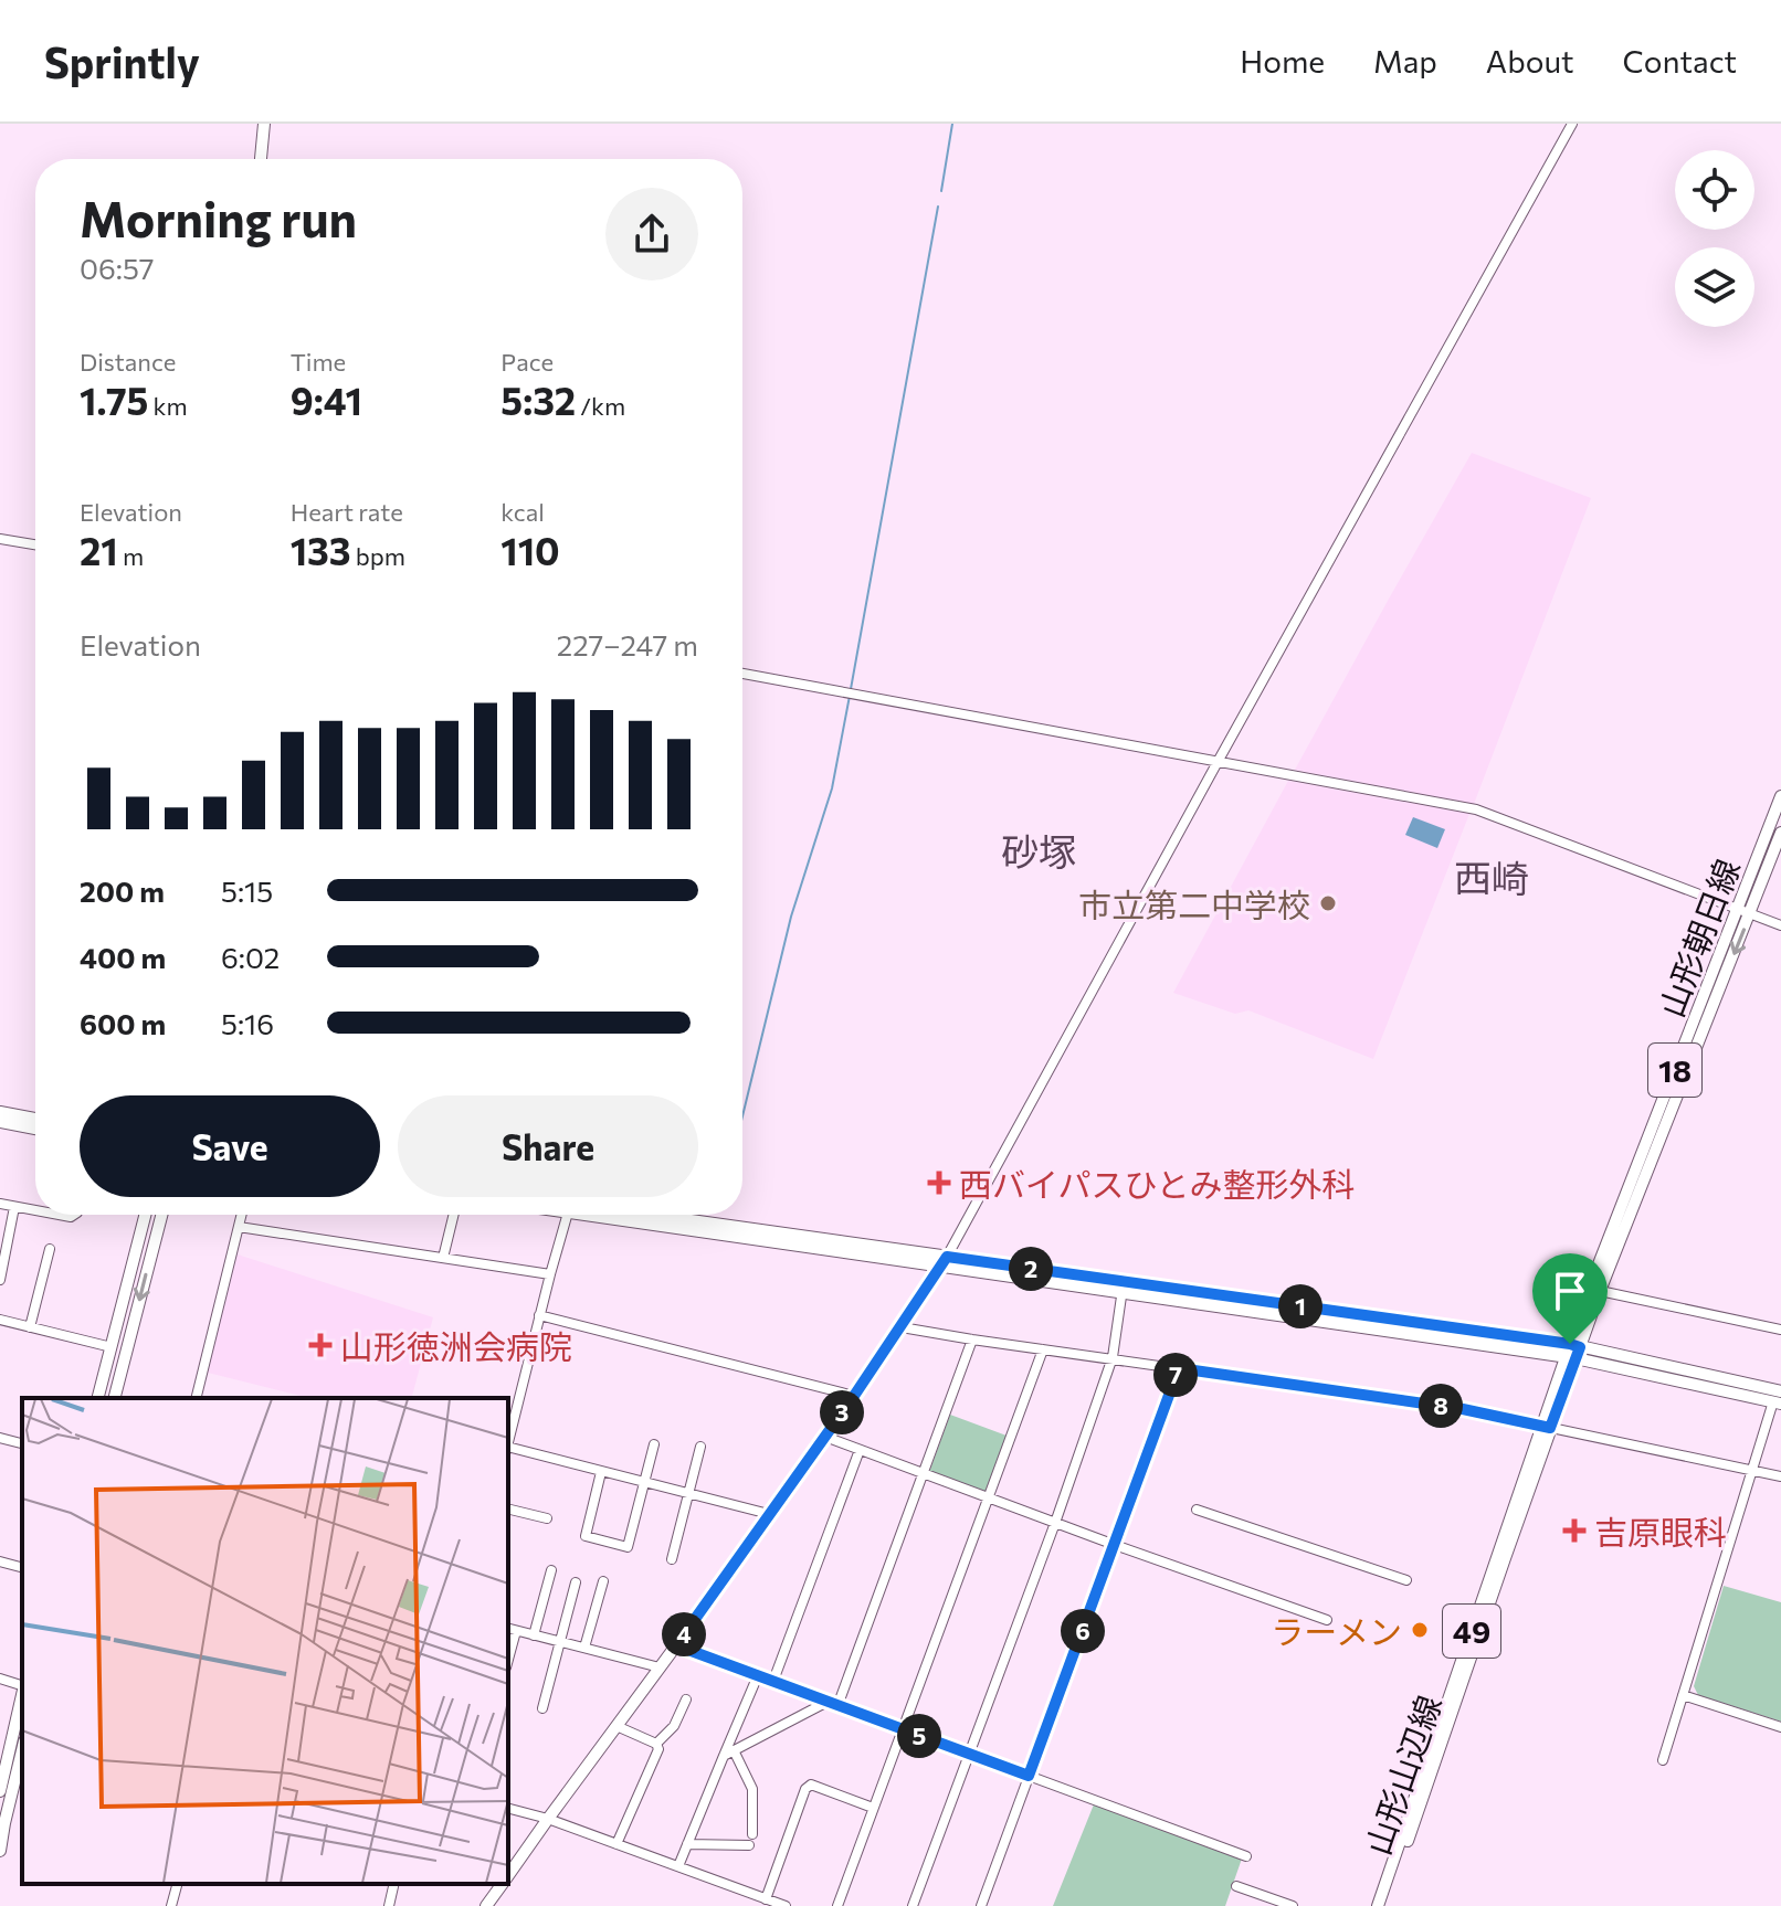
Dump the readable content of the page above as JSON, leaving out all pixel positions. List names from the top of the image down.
{
  "streets": {
    "main road": [
      "山形朝日線",
      "18",
      "49",
      "山形山辺線"
    ]
  },
  "crossings": [
    ["山形朝日線", "山形山辺線"]
  ],
  "districts": ["砂塚", "西崎"],
  "places": {
    "other": ["市立第二中学校", "ラーメン"],
    "health": ["西バイパスひとみ整形外科", "山形徳洲会病院", "吉原眼科"]
  },
  "page": {
    "header": "Sprintly",
    "nav": [
      "Home",
      "Map",
      "About",
      "Contact"
    ],
    "heading": ["Morning run", "06:57"],
    "stats": [
      ["Distance", "1.75 km"],
      ["Time", "9:41"],
      ["Pace", "5:32 /km"],
      ["Elevation", "21 m"],
      ["Heart rate", "133 bpm"],
      ["kcal", "110"]
    ],
    "chart": ["Elevation", "227–247 m"],
    "list": [
      {
        "name": "200 m",
        "note": "5:15"
      },
      {
        "name": "400 m",
        "note": "6:02"
      },
      {
        "name": "600 m",
        "note": "5:16"
      }
    ],
    "buttons": ["Save", "Share"],
    "pins": [
      "2",
      "1",
      "7",
      "8",
      "3",
      "6",
      "4",
      "5"
    ]
  }
}
